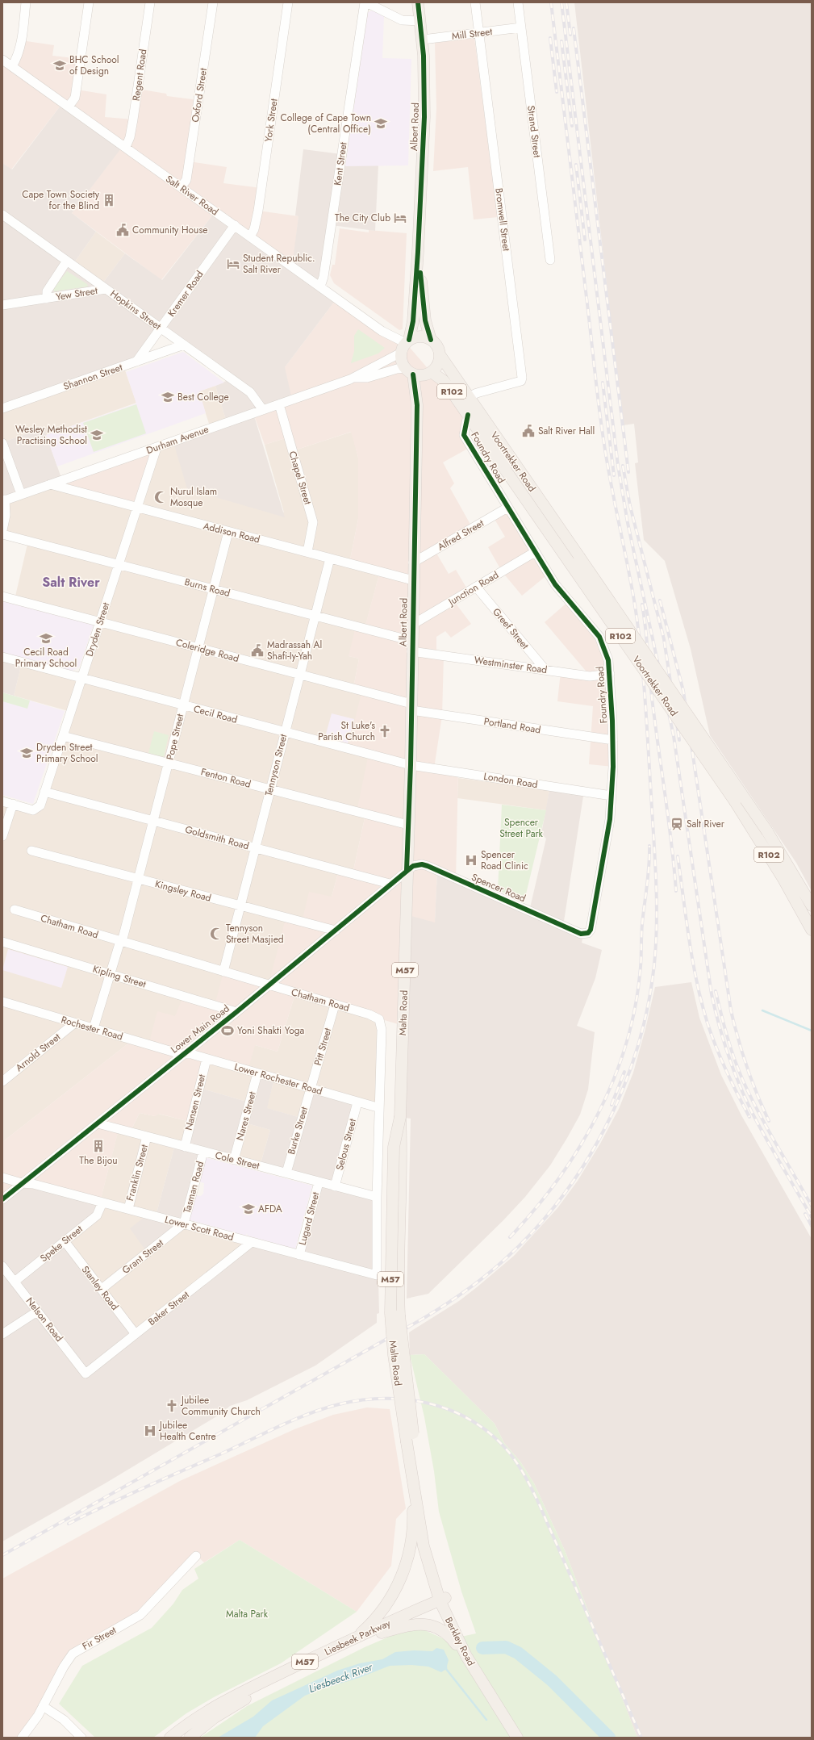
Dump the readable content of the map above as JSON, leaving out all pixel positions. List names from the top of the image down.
{
  "streets": {
    "main road": [
      "Albert Road",
      "R102",
      "Voortrekker Road",
      "M57",
      "Malta Road",
      "Liesbeek Parkway",
      "Berkley Road"
    ],
    "street": [
      "Mill Street",
      "Regent Road",
      "Oxford Street",
      "York Street",
      "Strand Street",
      "Kent Street",
      "Salt River Road",
      "Bromwell Street",
      "Yew Street",
      "Kremer Road",
      "Hopkins Street",
      "Shannon Street",
      "Durham Avenue",
      "Foundry Road",
      "Chapel Street",
      "Addison Road",
      "Alfred Street",
      "Burns Road",
      "Junction Road",
      "Greef Street",
      "Dryden Street",
      "Coleridge Road",
      "Westminster Road",
      "Cecil Road",
      "Portland Road",
      "Pope Street",
      "Tennyson Street",
      "Fenton Road",
      "London Road",
      "Goldsmith Road",
      "Spencer Road",
      "Kingsley Road",
      "Chatham Road",
      "Kipling Street",
      "Rochester Road",
      "Lower Main Road",
      "Pitt Street",
      "Arnold Street",
      "Lower Rochester Road",
      "Nansen Street",
      "Nares Street",
      "Burke Street",
      "Selous Street",
      "Cole Street",
      "Franklin Street",
      "Tasman Road",
      "Lugard Street",
      "Lower Scott Road",
      "Speke Street",
      "Grant Street",
      "Stanley Road",
      "Baker Street",
      "Nelson Road",
      "Fir Street"
    ]
  },
  "crossings": [
    ["Mill Street", "Albert Road"],
    ["Mill Street", "Strand Street"],
    ["Mill Street", "Bromwell Street"],
    ["Regent Road", "Salt River Road"],
    ["Oxford Street", "Salt River Road"],
    ["York Street", "Salt River Road"],
    ["Albert Road", "Salt River Road"],
    ["Albert Road", "R102"],
    ["Albert Road", "Durham Avenue"],
    ["Albert Road", "Voortrekker Road"],
    ["Albert Road", "Addison Road"],
    ["Albert Road", "Alfred Street"],
    ["Albert Road", "Burns Road"],
    ["Albert Road", "Junction Road"],
    ["Albert Road", "Coleridge Road"],
    ["Albert Road", "Westminster Road"],
    ["Albert Road", "Cecil Road"],
    ["Albert Road", "Portland Road"],
    ["Albert Road", "Fenton Road"],
    ["Albert Road", "London Road"],
    ["Albert Road", "Spencer Road"],
    ["Albert Road", "Malta Road"],
    ["Albert Road", "Lower Main Road"],
    ["Kent Street", "Salt River Road"],
    ["Salt River Road", "Kremer Road"],
    ["Salt River Road", "R102"],
    ["Salt River Road", "Durham Avenue"],
    ["Salt River Road", "Voortrekker Road"],
    ["Bromwell Street", "Voortrekker Road"],
    ["Yew Street", "Hopkins Street"],
    ["Kremer Road", "Hopkins Street"],
    ["Kremer Road", "Shannon Street"],
    ["Hopkins Street", "Shannon Street"],
    ["Hopkins Street", "Durham Avenue"],
    ["R102", "Durham Avenue"],
    ["R102", "Voortrekker Road"],
    ["Durham Avenue", "Voortrekker Road"],
    ["Durham Avenue", "Chapel Street"],
    ["Durham Avenue", "Addison Road"],
    ["Durham Avenue", "Dryden Street"],
    ["Foundry Road", "Voortrekker Road"],
    ["Foundry Road", "Alfred Street"],
    ["Foundry Road", "Junction Road"],
    ["Foundry Road", "Westminster Road"],
    ["Foundry Road", "Portland Road"],
    ["Foundry Road", "London Road"],
    ["Foundry Road", "Spencer Road"],
    ["Chapel Street", "Addison Road"],
    ["Addison Road", "Dryden Street"],
    ["Addison Road", "Pope Street"],
    ["Addison Road", "Tennyson Street"],
    ["Burns Road", "Dryden Street"],
    ["Burns Road", "Westminster Road"],
    ["Burns Road", "Pope Street"],
    ["Burns Road", "Tennyson Street"],
    ["Junction Road", "Greef Street"],
    ["Greef Street", "Westminster Road"],
    ["Dryden Street", "Coleridge Road"],
    ["Dryden Street", "Cecil Road"],
    ["Dryden Street", "Fenton Road"],
    ["Dryden Street", "Goldsmith Road"],
    ["Coleridge Road", "Portland Road"],
    ["Coleridge Road", "Pope Street"],
    ["Coleridge Road", "Tennyson Street"],
    ["Cecil Road", "Pope Street"],
    ["Cecil Road", "Tennyson Street"],
    ["Cecil Road", "London Road"],
    ["Pope Street", "Fenton Road"],
    ["Pope Street", "Goldsmith Road"],
    ["Pope Street", "Kingsley Road"],
    ["Pope Street", "Chatham Road"],
    ["Pope Street", "Kipling Street"],
    ["Pope Street", "Rochester Road"],
    ["Tennyson Street", "Fenton Road"],
    ["Tennyson Street", "Goldsmith Road"],
    ["Tennyson Street", "Kingsley Road"],
    ["Tennyson Street", "Chatham Road"],
    ["Goldsmith Road", "Lower Main Road"],
    ["Spencer Road", "Malta Road"],
    ["Spencer Road", "Lower Main Road"],
    ["Kingsley Road", "Lower Main Road"],
    ["Chatham Road", "Lower Main Road"],
    ["Chatham Road", "Pitt Street"],
    ["Chatham Road", "Cole Street"],
    ["Chatham Road", "Lower Scott Road"],
    ["Kipling Street", "Lower Main Road"],
    ["Malta Road", "Lower Main Road"],
    ["Malta Road", "Liesbeek Parkway"],
    ["Malta Road", "Berkley Road"],
    ["Rochester Road", "Lower Main Road"],
    ["Rochester Road", "Arnold Street"],
    ["Rochester Road", "Lower Rochester Road"],
    ["Lower Main Road", "Lower Rochester Road"],
    ["Lower Main Road", "Cole Street"],
    ["Lower Main Road", "Lower Scott Road"],
    ["Pitt Street", "Lower Rochester Road"],
    ["Pitt Street", "Burke Street"],
    ["Lower Rochester Road", "Nansen Street"],
    ["Lower Rochester Road", "Nares Street"],
    ["Lower Rochester Road", "Burke Street"],
    ["Lower Rochester Road", "Selous Street"],
    ["Nansen Street", "Cole Street"],
    ["Nares Street", "Cole Street"],
    ["Burke Street", "Cole Street"],
    ["Selous Street", "Cole Street"],
    ["Cole Street", "Franklin Street"],
    ["Cole Street", "Tasman Road"],
    ["Cole Street", "Lugard Street"],
    ["Franklin Street", "Lower Scott Road"],
    ["Tasman Road", "Lower Scott Road"],
    ["Tasman Road", "Grant Street"],
    ["Lugard Street", "Lower Scott Road"],
    ["Lower Scott Road", "Speke Street"],
    ["Lower Scott Road", "Grant Street"],
    ["Lower Scott Road", "Baker Street"],
    ["Speke Street", "Stanley Road"],
    ["Speke Street", "Nelson Road"],
    ["Grant Street", "Stanley Road"],
    ["Stanley Road", "Baker Street"],
    ["Baker Street", "Nelson Road"],
    ["Liesbeek Parkway", "Berkley Road"]
  ],
  "districts": ["Salt River"],
  "water": ["Liesbeeck River"],
  "parks": ["Spencer Street Park", "Malta Park"],
  "places": {
    "school or university": [
      "BHC School of Design",
      "College of Cape Town (Central Office)",
      "Best College",
      "Wesley Methodist Practising School",
      "Cecil Road Primary School",
      "Dryden Street Primary School",
      "AFDA"
    ],
    "building": ["Cape Town Society for the Blind", "The Bijou"],
    "hotel": ["The City Club", "Student Republic. Salt River"],
    "public building": ["Community House", "Salt River Hall", "Madrassah Al Shafi-Iy-Yah"],
    "mosque": ["Nurul Islam Mosque", "Tennyson Street Masjied"],
    "church": ["St Luke's Parish Church", "Jubilee Community Church"],
    "station": ["Salt River"],
    "hospital": ["Spencer Road Clinic", "Jubilee Health Centre"],
    "sports": ["Yoni Shakti Yoga"]
  }
}
